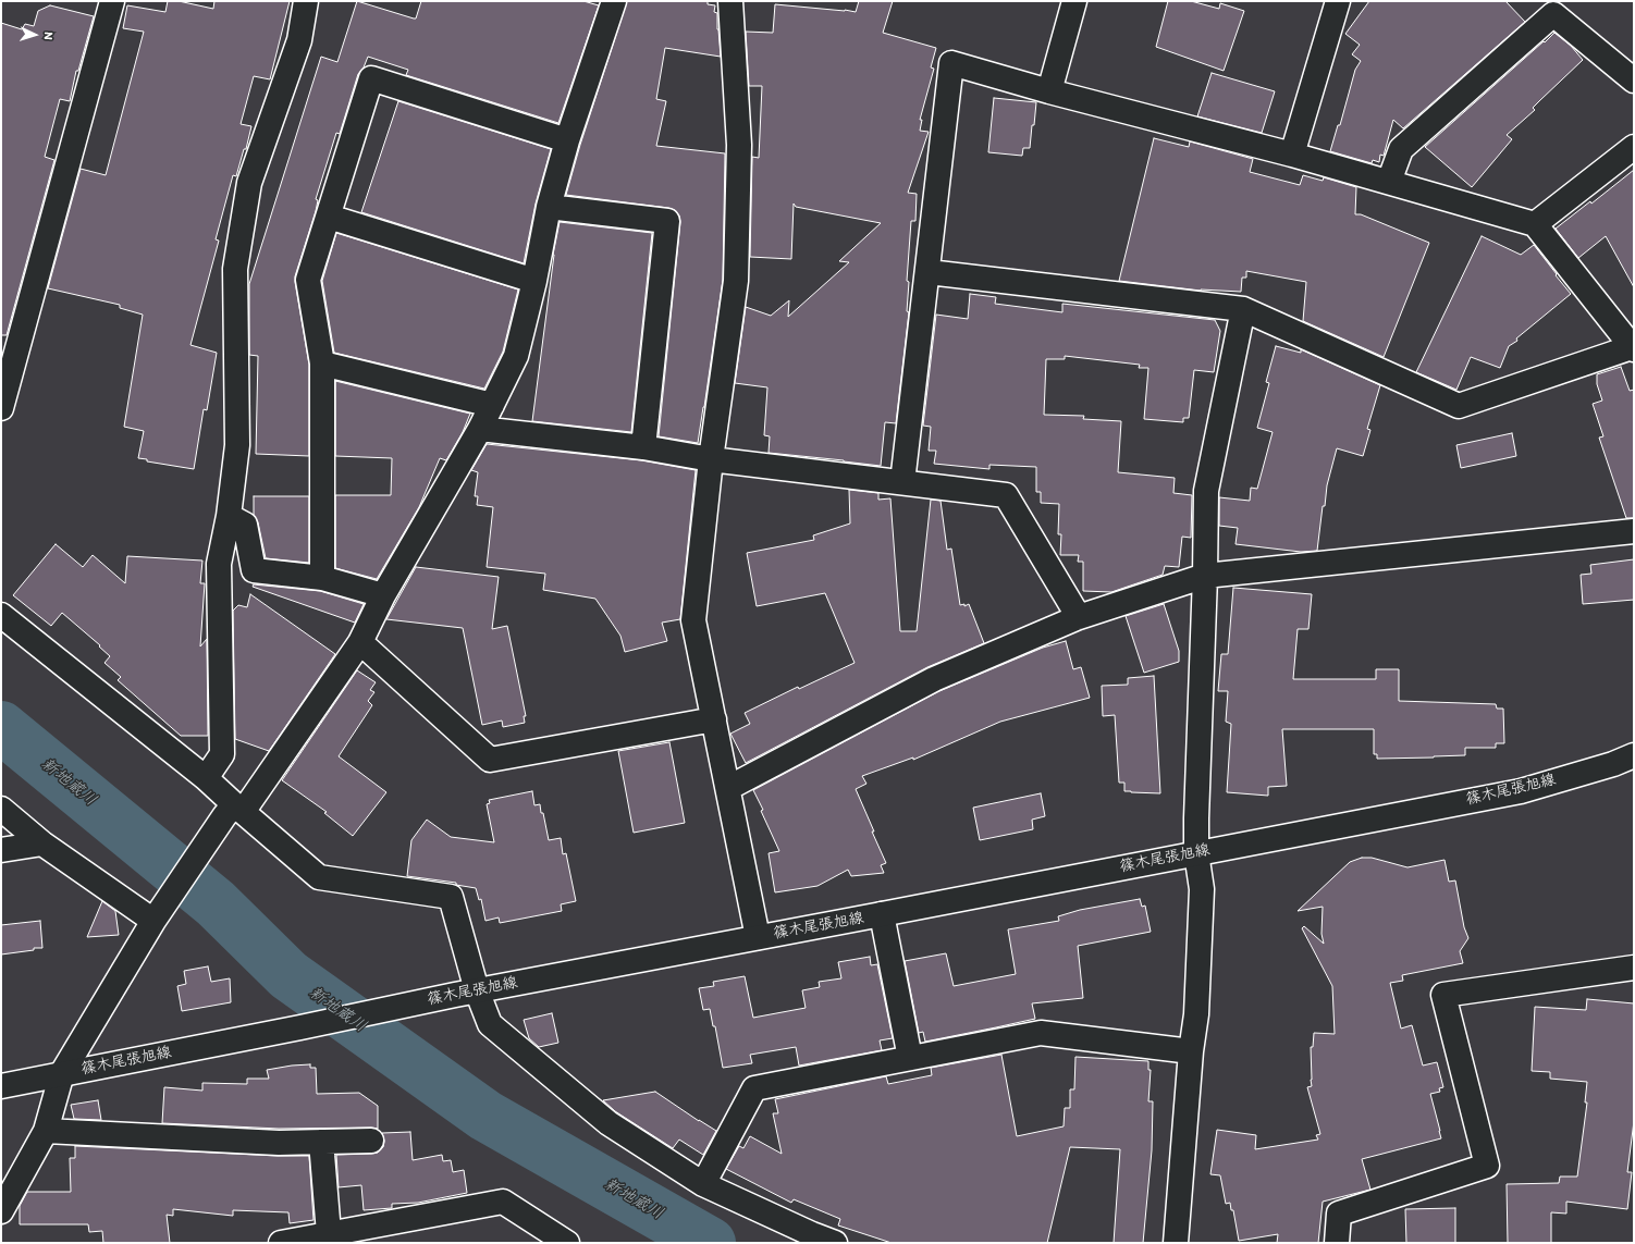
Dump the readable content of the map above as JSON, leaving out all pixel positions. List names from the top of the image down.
{
  "streets": {
    "street": ["篠木尾張旭線"]
  },
  "water": ["新地蔵川"],
  "north": "right"
}
